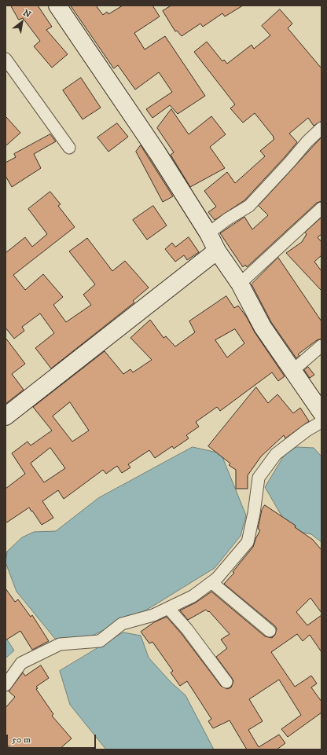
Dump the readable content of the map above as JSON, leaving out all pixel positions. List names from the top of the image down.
{
  "scale_bar": "50 m",
  "north": "top right"
}
